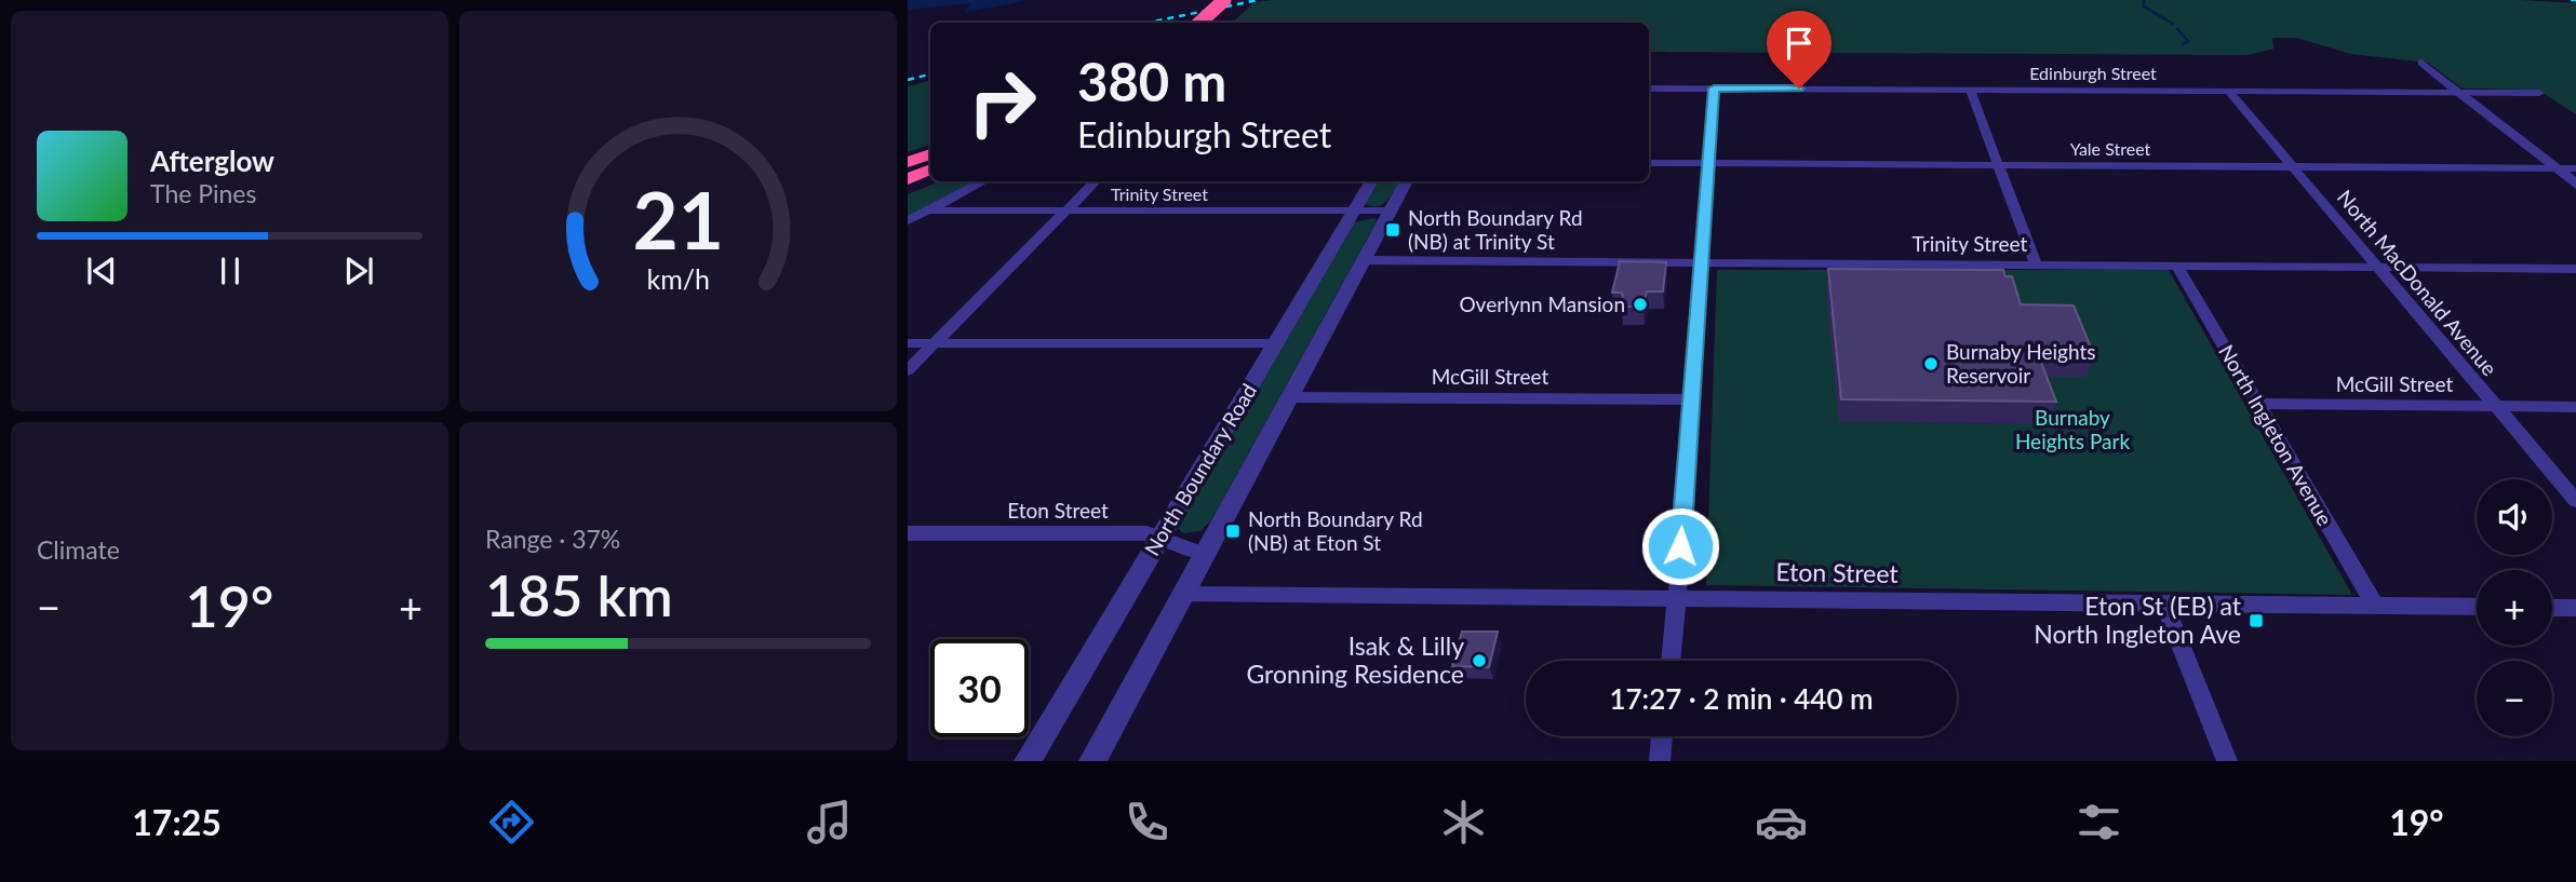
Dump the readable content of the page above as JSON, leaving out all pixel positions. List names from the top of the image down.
{
  "streets": {
    "street": [
      "Edinburgh Street",
      "Yale Street",
      "Trinity Street",
      "North MacDonald Avenue",
      "McGill Street",
      "North Ingleton Avenue",
      "North Boundary Road",
      "Eton Street"
    ]
  },
  "crossings": [
    ["Edinburgh Street", "North MacDonald Avenue"],
    ["Yale Street", "North MacDonald Avenue"],
    ["Trinity Street", "North MacDonald Avenue"],
    ["Trinity Street", "North Ingleton Avenue"],
    ["Trinity Street", "North Boundary Road"],
    ["North MacDonald Avenue", "McGill Street"],
    ["McGill Street", "North Ingleton Avenue"],
    ["McGill Street", "North Boundary Road"],
    ["North Ingleton Avenue", "Eton Street"],
    ["North Boundary Road", "Eton Street"]
  ],
  "parks": ["Burnaby Heights Park"],
  "places": {
    "transit": ["North Boundary Rd (NB) at Trinity St", "North Boundary Rd (NB) at Eton St", "Eton St (EB) at North Ingleton Ave"],
    "other": ["Overlynn Mansion", "Burnaby Heights Reservoir", "Isak & Lilly Gronning Residence"]
  },
  "page": {
    "turn": ["380 m", "Edinburgh Street"],
    "song": ["Afterglow", "The Pines"],
    "tile": [
      "Climate",
      ["Range · 37%", "185 km"]
    ],
    "map_buttons": ["+", "−"],
    "heat": ["−", "19°", "+"],
    "limit": "30",
    "trip": "17:27 · 2 min · 440 m",
    "tabs": ["17:25", "19°"],
    "gauge": ["21", "km/h"]
  }
}
